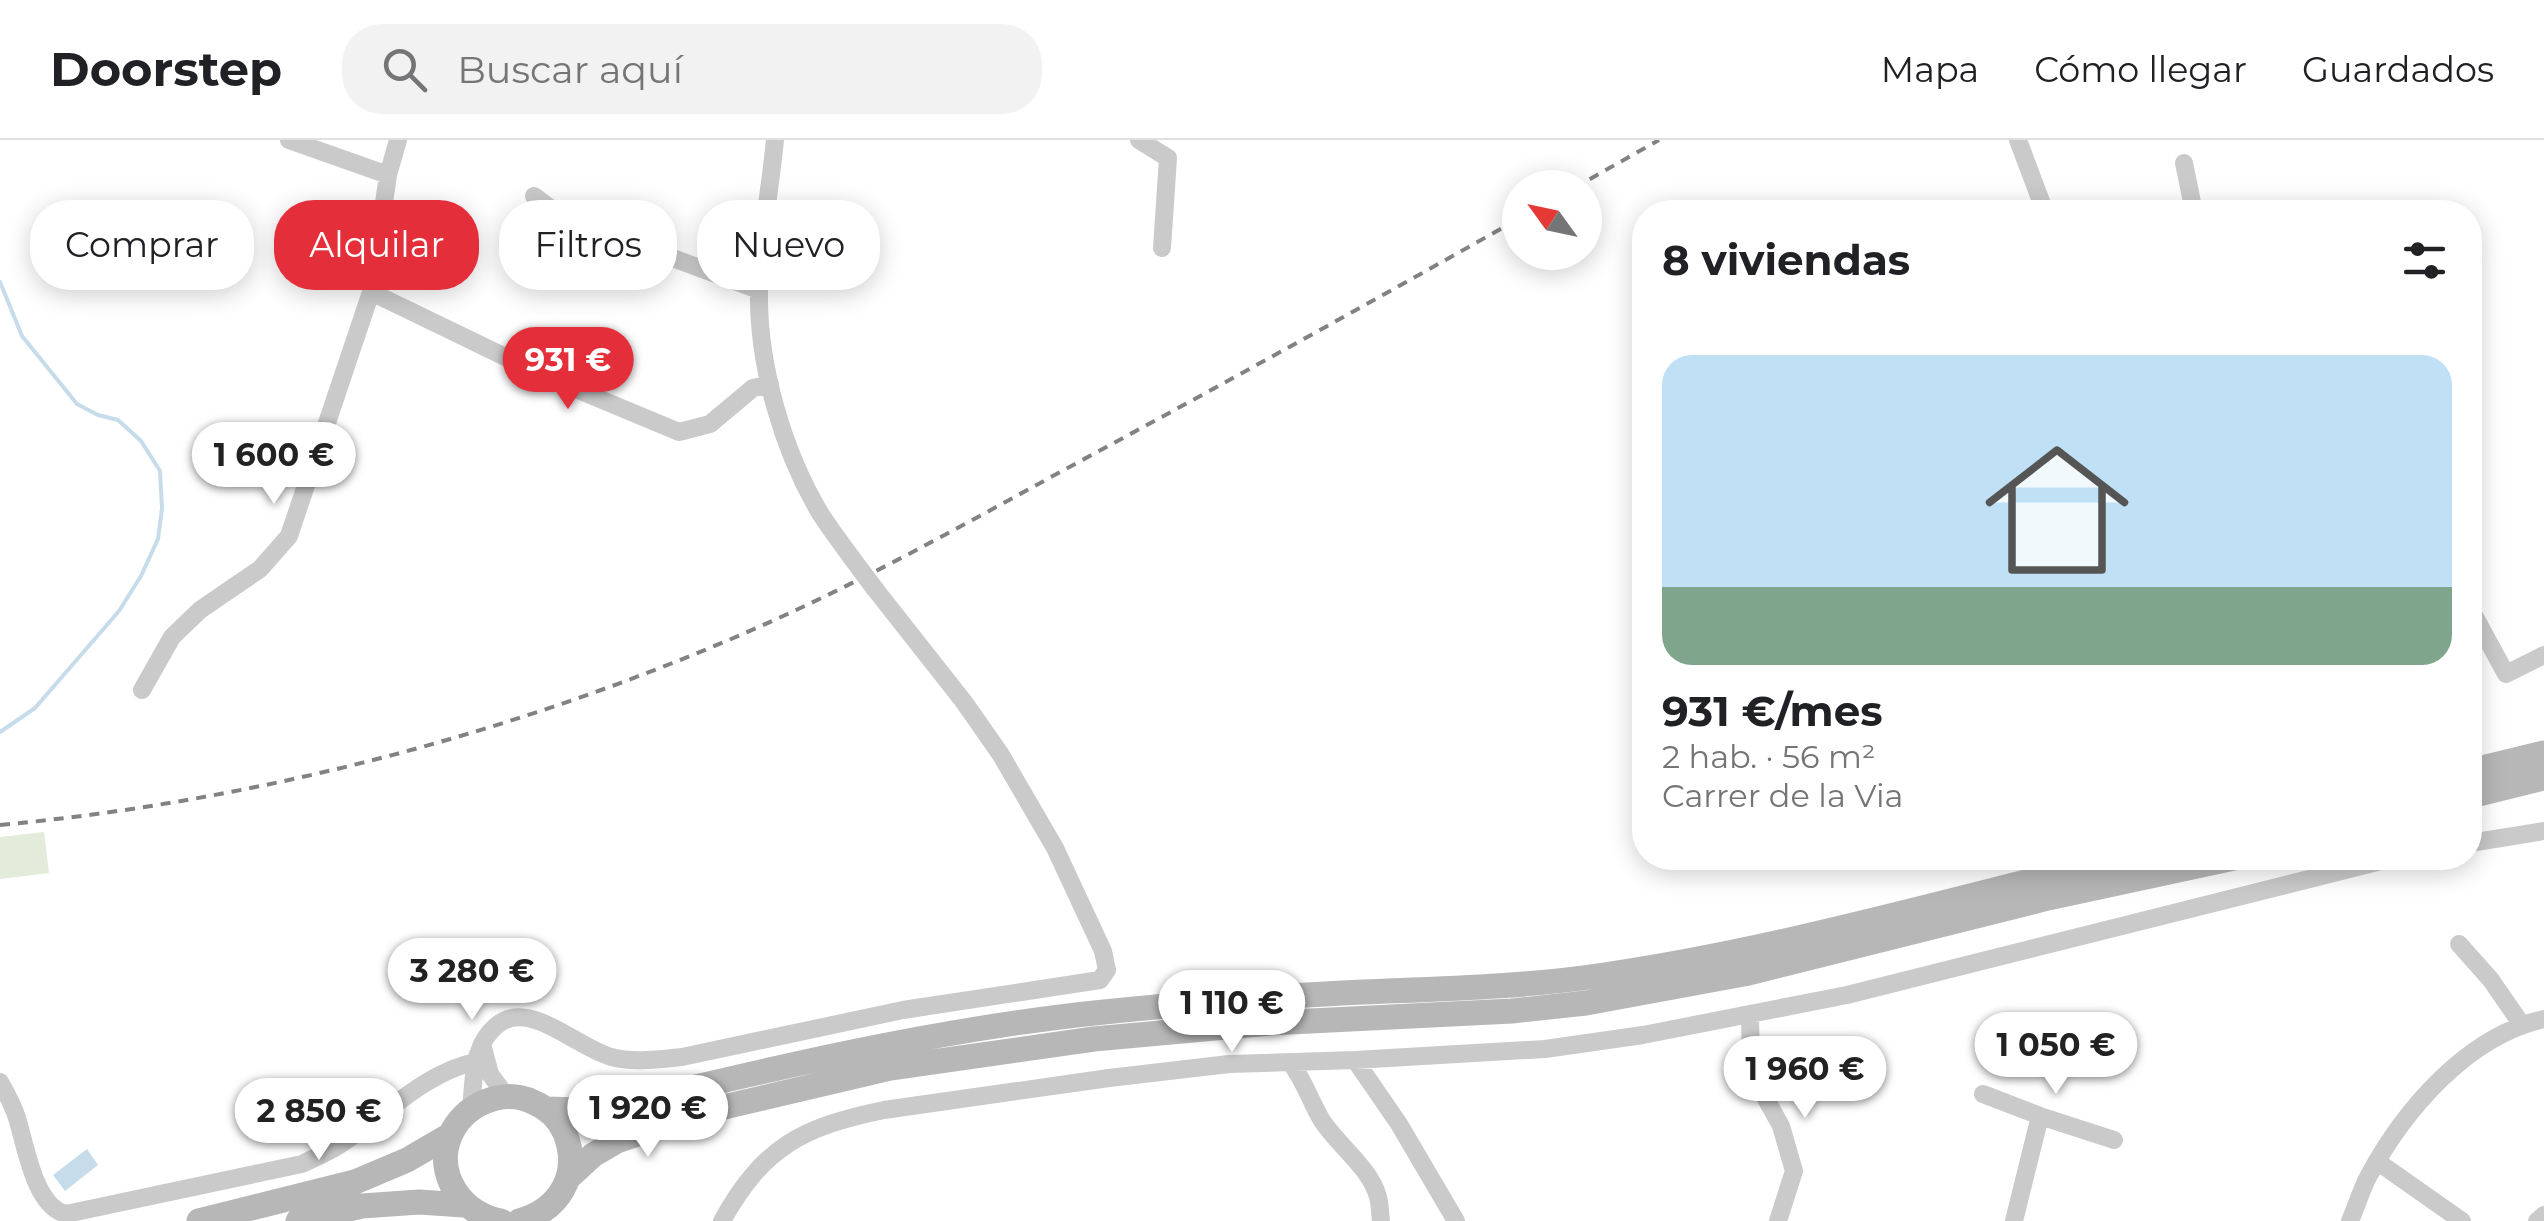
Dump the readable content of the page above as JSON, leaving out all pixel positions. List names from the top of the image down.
{
  "north": "top left",
  "page": {
    "header": "Doorstep",
    "search": "Buscar aquí",
    "nav": ["Mapa", "Cómo llegar", "Guardados"],
    "chip": [
      "Comprar",
      "Alquilar",
      "Filtros",
      "Nuevo"
    ],
    "heading": "8 viviendas",
    "list": [
      {
        "name": "931 €/mes",
        "note": "2 hab. · 56 m² · Carrer de la Via"
      }
    ],
    "price": [
      "931 €",
      "1 600 €",
      "3 280 €",
      "1 110 €",
      "1 050 €",
      "1 960 €",
      "1 920 €",
      "2 850 €"
    ]
  }
}
